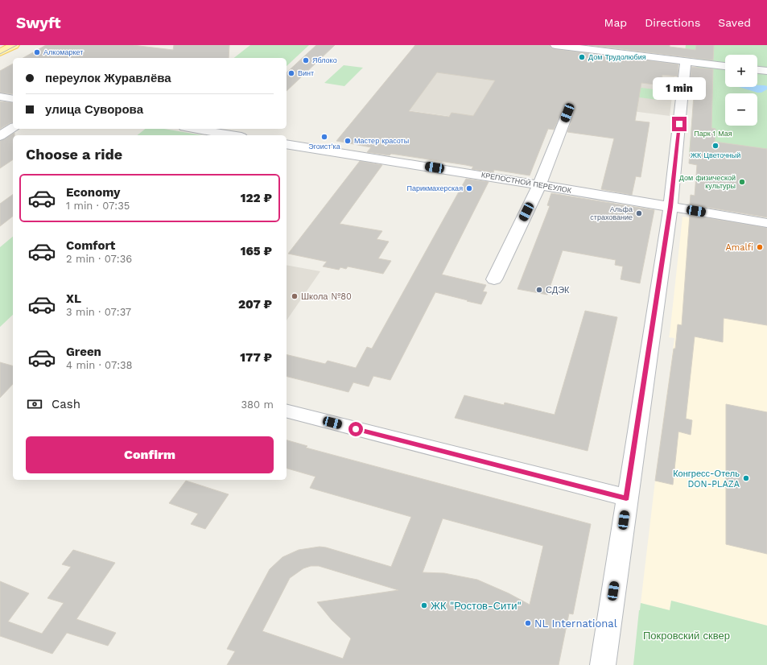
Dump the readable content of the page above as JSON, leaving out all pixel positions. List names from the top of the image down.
{
  "streets": {
    "street": ["КРЕПОСТНОЙ ПЕРЕУЛОК"]
  },
  "parks": ["Парк 1 Мая", "Покровский сквер"],
  "places": [
    "Алкомаркет",
    "Дом Трудолюбия",
    "Яблоко",
    "Винт",
    "Эгоист'ка",
    "Мастер красоты",
    "ЖК Цветочный",
    "Дом физической культуры",
    "Парикмахерская",
    "Альфа страхование",
    "Amalfi",
    "СДЭК",
    "Школа №80",
    "Конгресс-Отель DON-PLAZA",
    "ЖК \"Ростов-Сити\"",
    "NL International"
  ],
  "page": {
    "header": "Swyft",
    "nav": ["Map", "Directions", "Saved"],
    "map_buttons": ["+", "−"],
    "banner": ["переулок Журавлёва", "улица Суворова"],
    "bubble": "1 min",
    "heading": "Choose a ride",
    "list": [
      {
        "name": "Economy",
        "note": "1 min · 07:35",
        "value": "122 ₽"
      },
      {
        "name": "Comfort",
        "note": "2 min · 07:36",
        "value": "165 ₽"
      },
      {
        "name": "XL",
        "note": "3 min · 07:37",
        "value": "207 ₽"
      },
      {
        "name": "Green",
        "note": "4 min · 07:38",
        "value": "177 ₽"
      }
    ],
    "pay": ["Cash", "380 m"],
    "buttons": "Confirm"
  }
}
